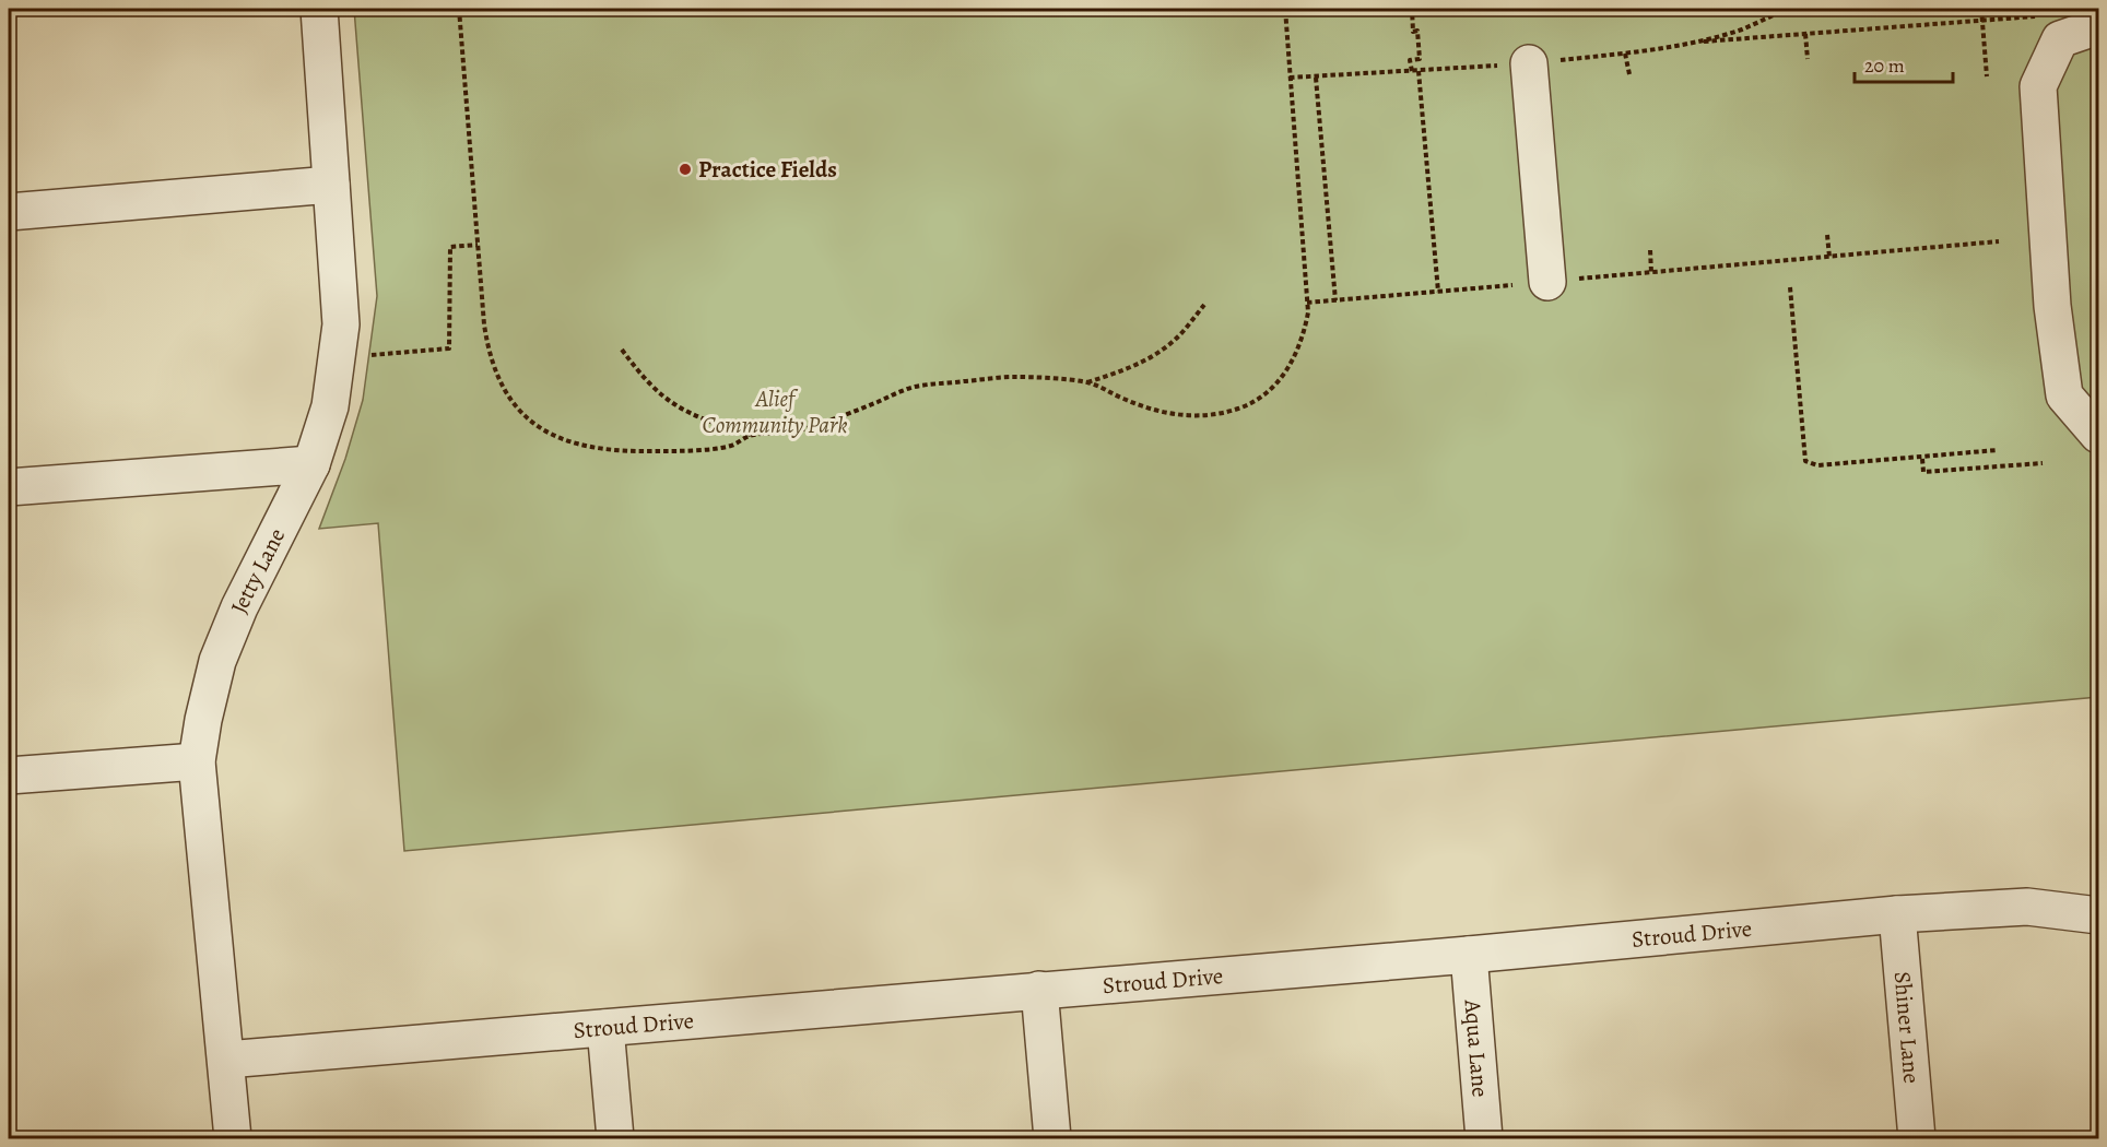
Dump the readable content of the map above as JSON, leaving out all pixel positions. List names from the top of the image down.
{
  "streets": {
    "street": [
      "Jetty Lane",
      "Stroud Drive",
      "Shiner Lane",
      "Aqua Lane"
    ]
  },
  "crossings": [
    ["Jetty Lane", "Stroud Drive"],
    ["Stroud Drive", "Shiner Lane"],
    ["Stroud Drive", "Aqua Lane"]
  ],
  "parks": ["Alief Community Park"],
  "places": ["Practice Fields"],
  "scale_bar": "20 m"
}
